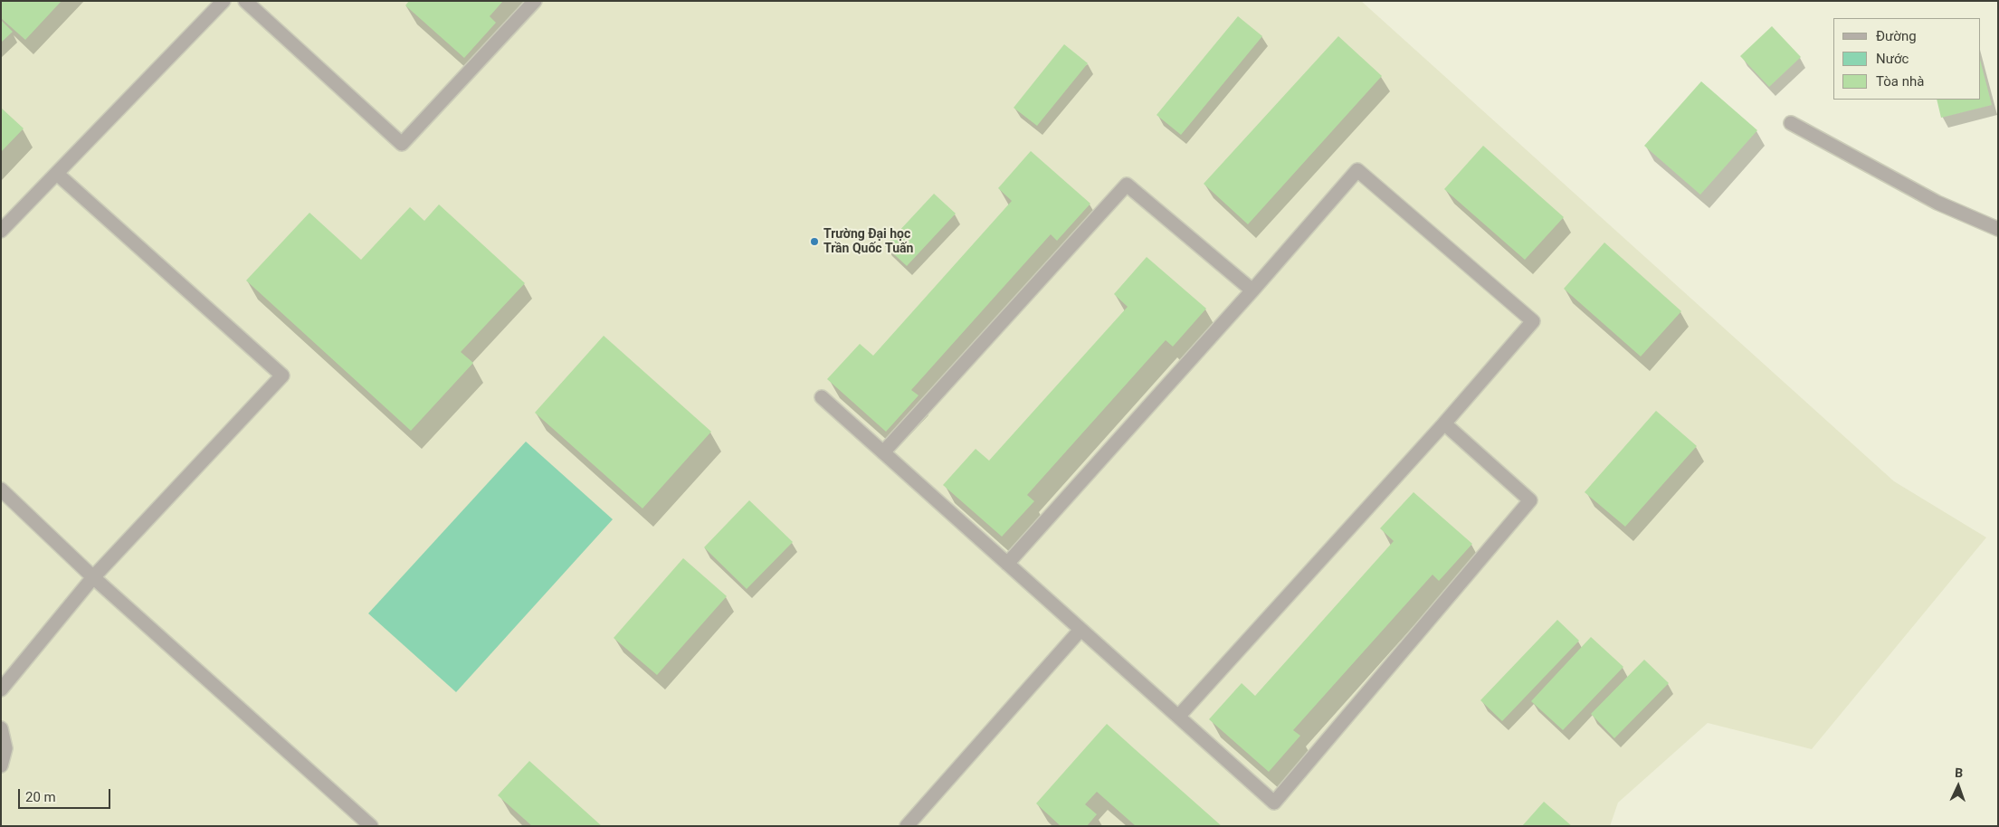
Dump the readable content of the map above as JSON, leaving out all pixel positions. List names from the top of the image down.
{
  "places": ["Trường Đại học Trần Quốc Tuấn"],
  "legend": ["Đường", "Nước", "Tòa nhà"],
  "scale_bar": "20 m",
  "north": "top"
}
